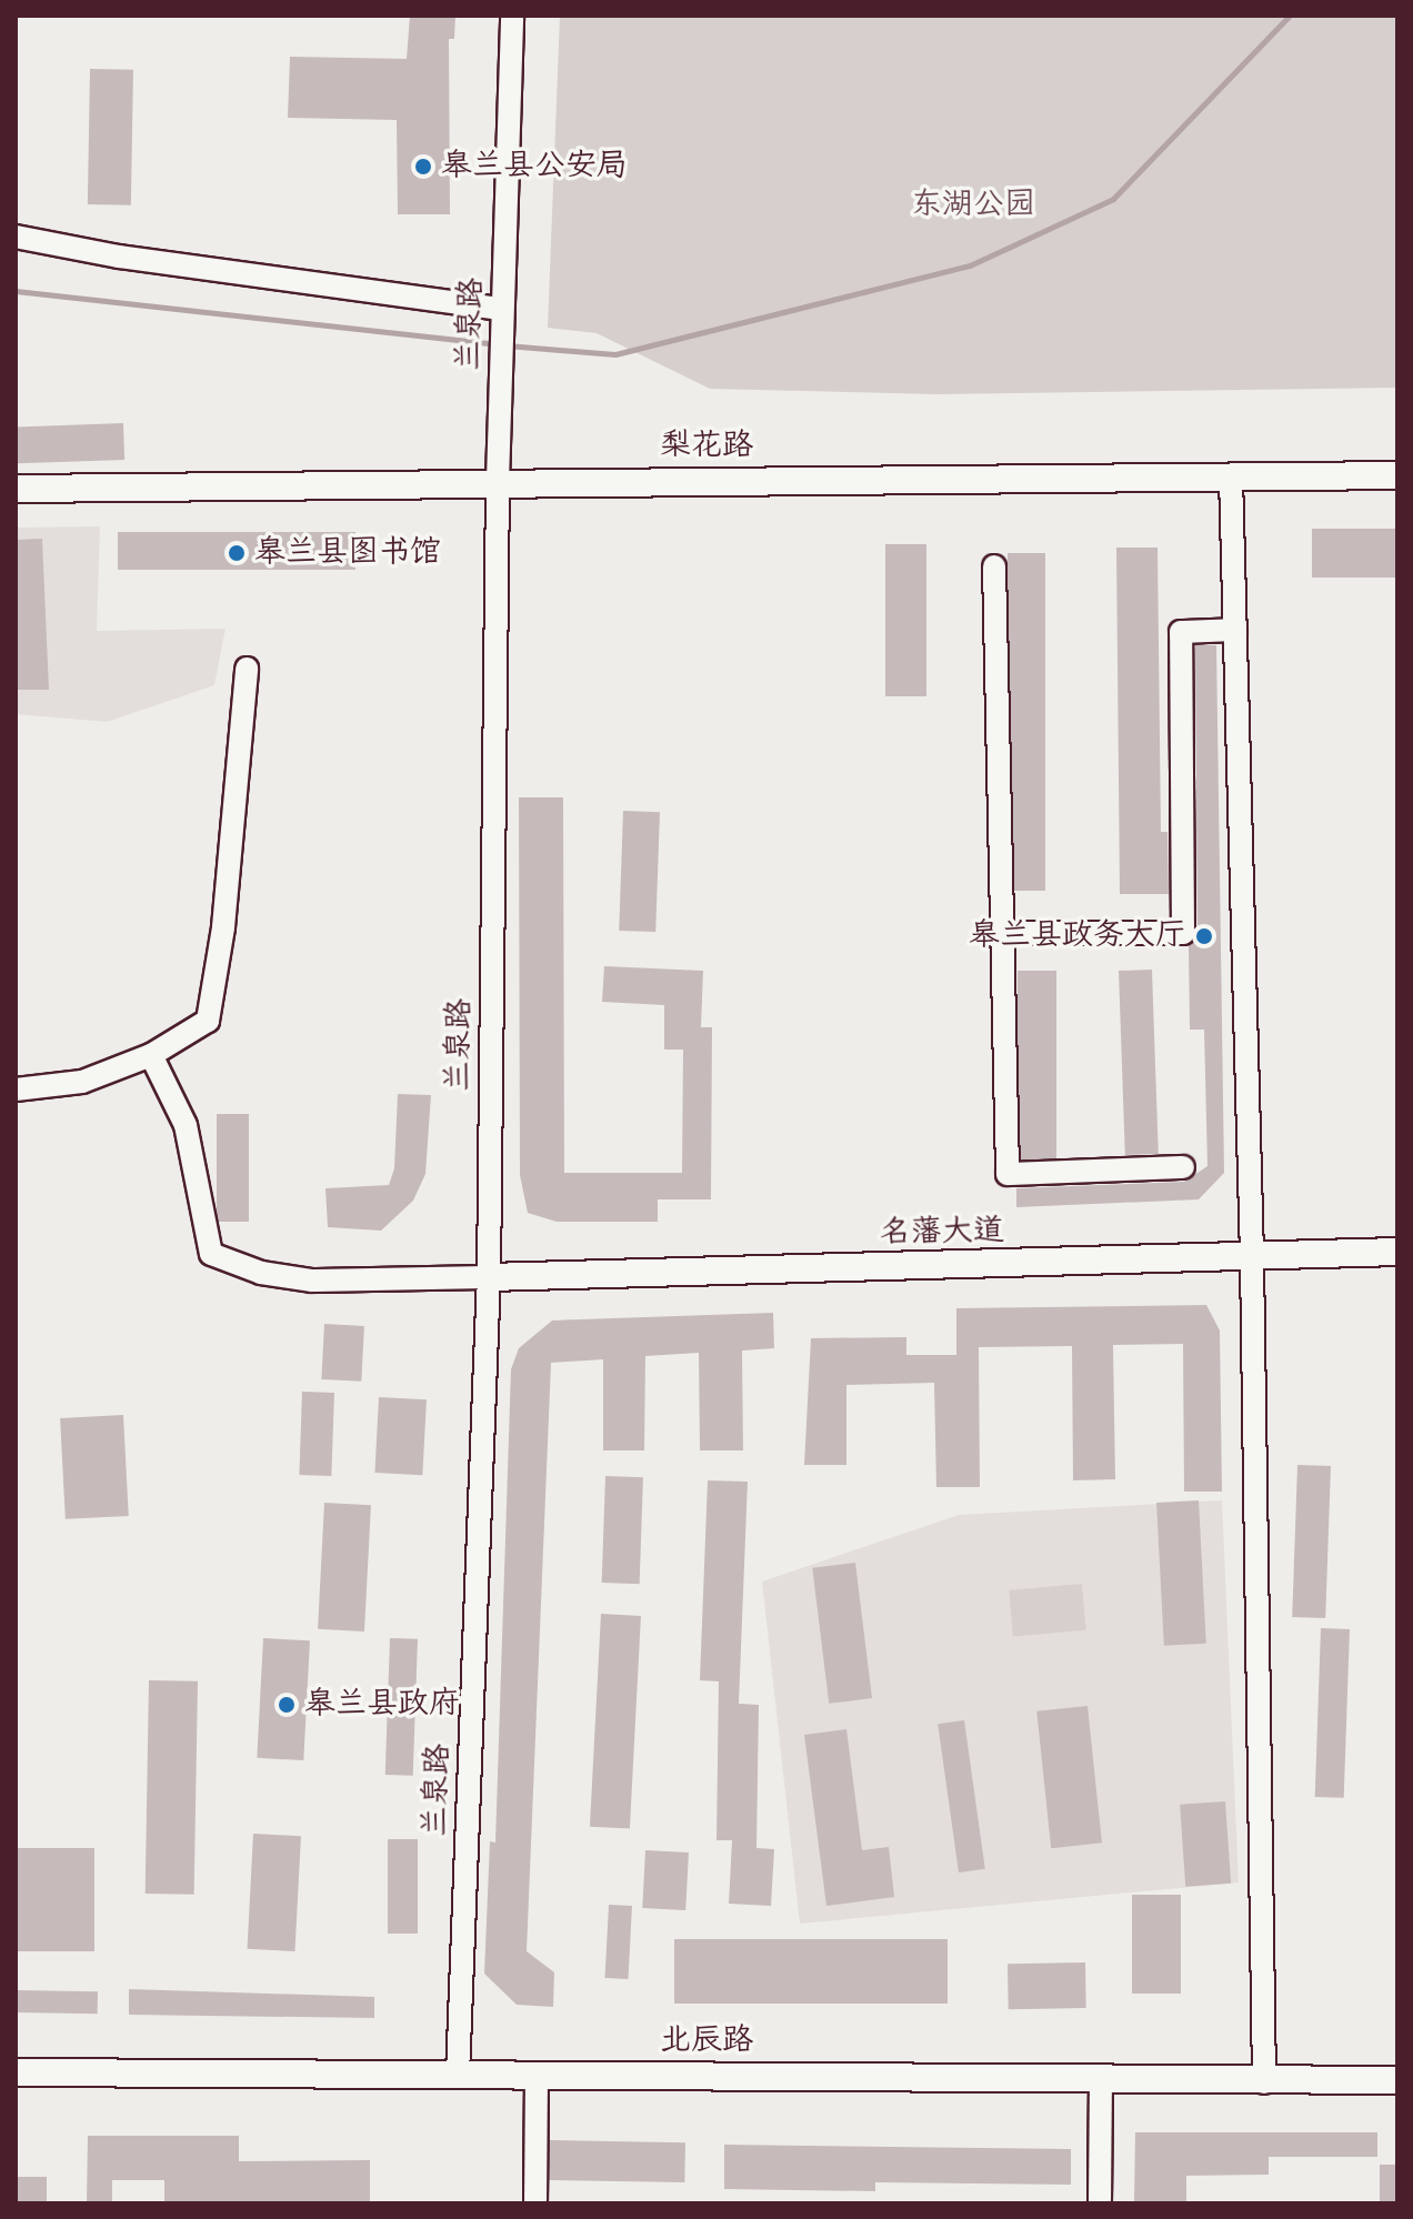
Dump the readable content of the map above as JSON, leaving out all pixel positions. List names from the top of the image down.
{
  "streets": {
    "main road": ["梨花路", "名藩大道", "北辰路"],
    "street": ["兰泉路"]
  },
  "crossings": [
    ["兰泉路", "梨花路"],
    ["兰泉路", "名藩大道"],
    ["兰泉路", "北辰路"]
  ],
  "parks": ["东湖公园"],
  "places": [
    "皋兰县公安局",
    "皋兰县图书馆",
    "皋兰县政务大厅",
    "皋兰县政府"
  ]
}
